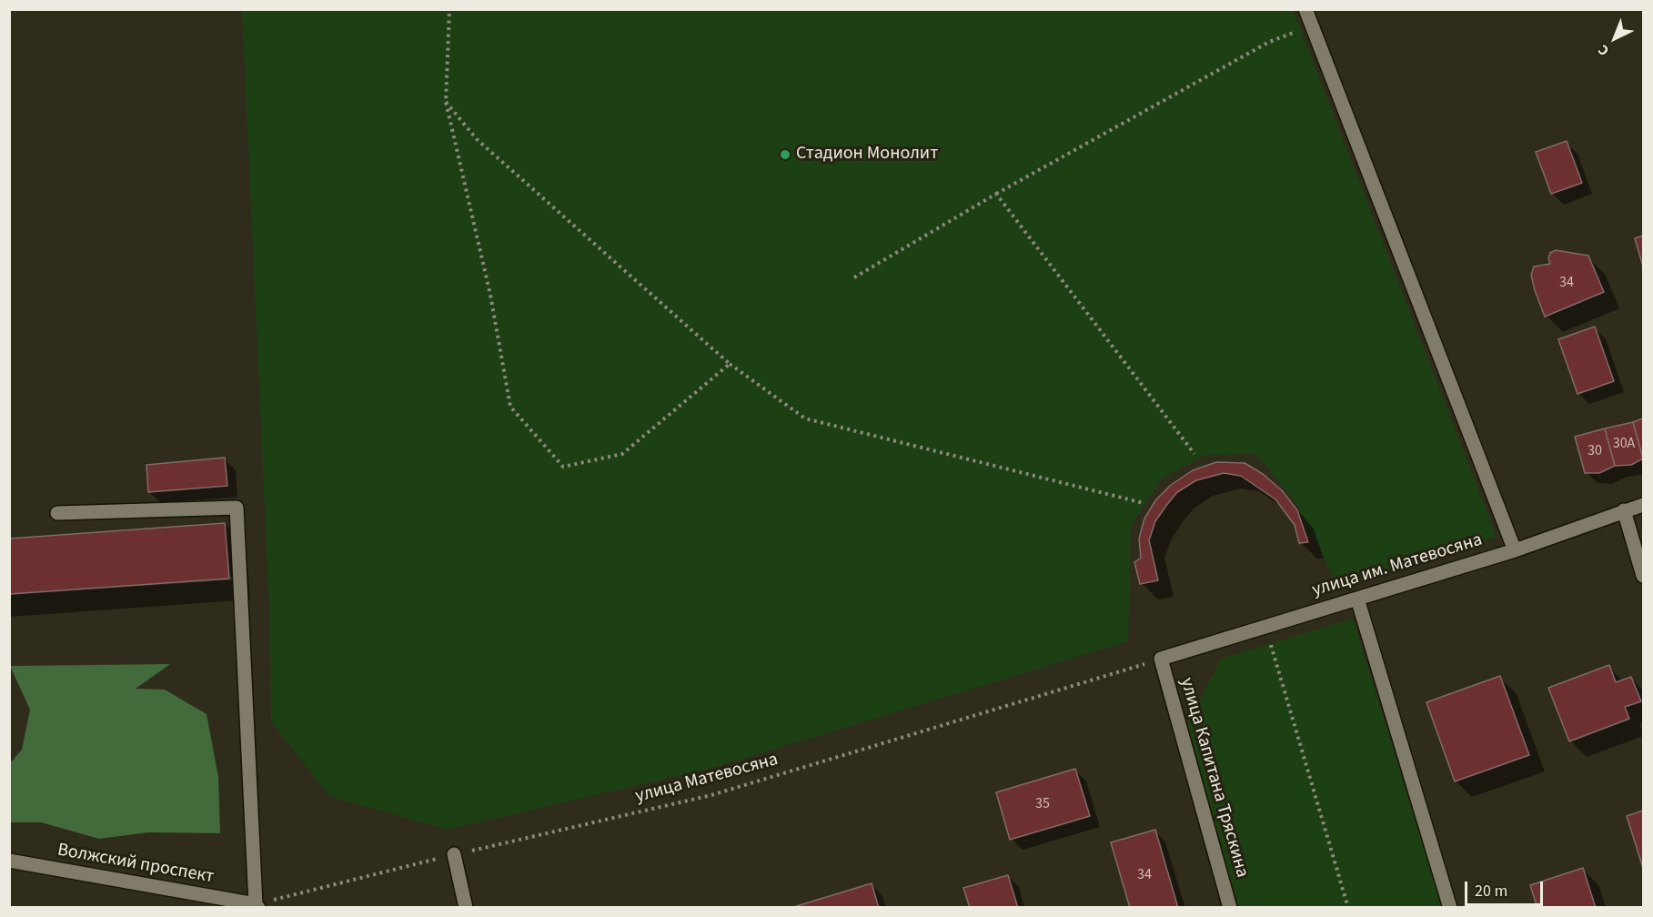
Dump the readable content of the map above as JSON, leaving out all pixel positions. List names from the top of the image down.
{
  "streets": {
    "street": ["улица им. Матевосяна", "улица Капитана Тряскина", "Волжский проспект"],
    "path": ["улица Матевосяна"]
  },
  "crossings": [
    ["улица им. Матевосяна", "улица Капитана Тряскина"],
    ["улица им. Матевосяна", "улица Матевосяна"],
    ["улица Капитана Тряскина", "улица Матевосяна"],
    ["улица Матевосяна", "Волжский проспект"]
  ],
  "places": ["Стадион Монолит"],
  "house_numbers": [
    "34",
    "30А",
    "30",
    "35",
    "34"
  ],
  "scale_bar": "20 m",
  "north": "bottom left"
}
